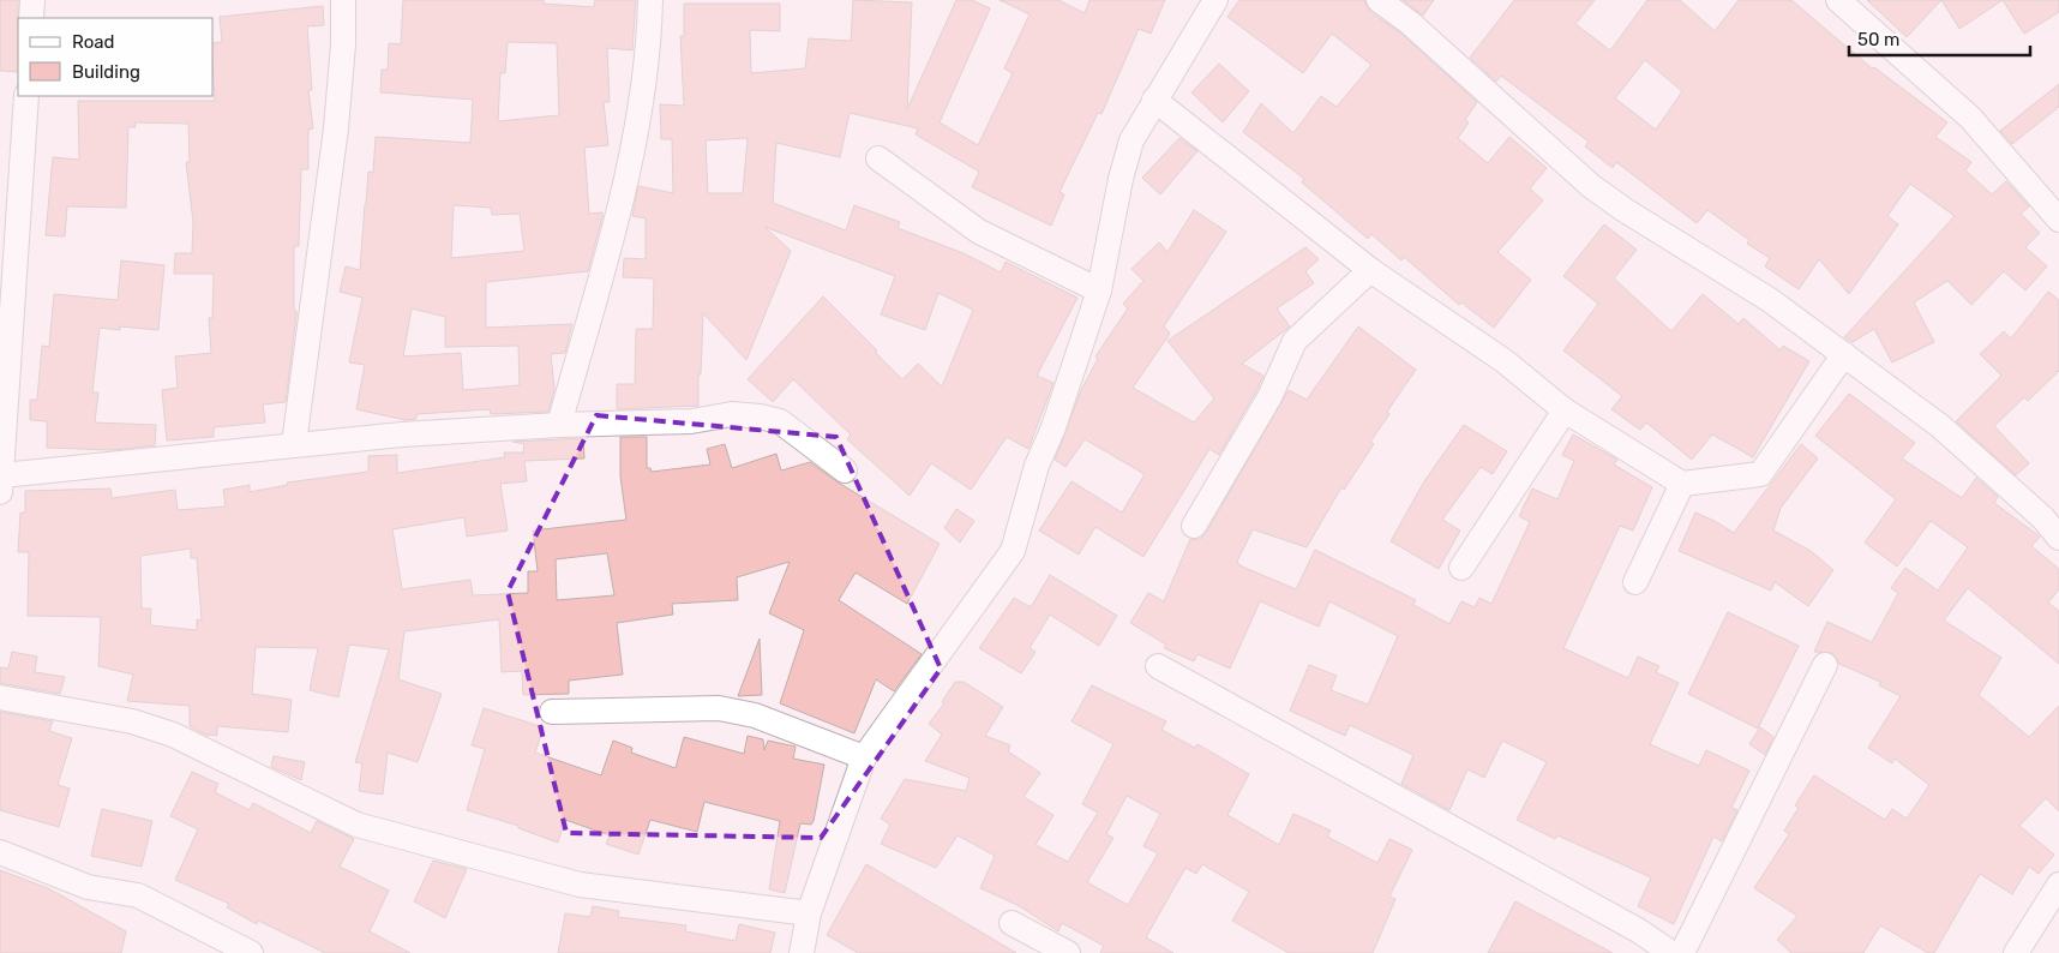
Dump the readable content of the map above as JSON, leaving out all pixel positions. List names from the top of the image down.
{
  "legend": ["Road", "Building"],
  "scale_bar": "50 m"
}
